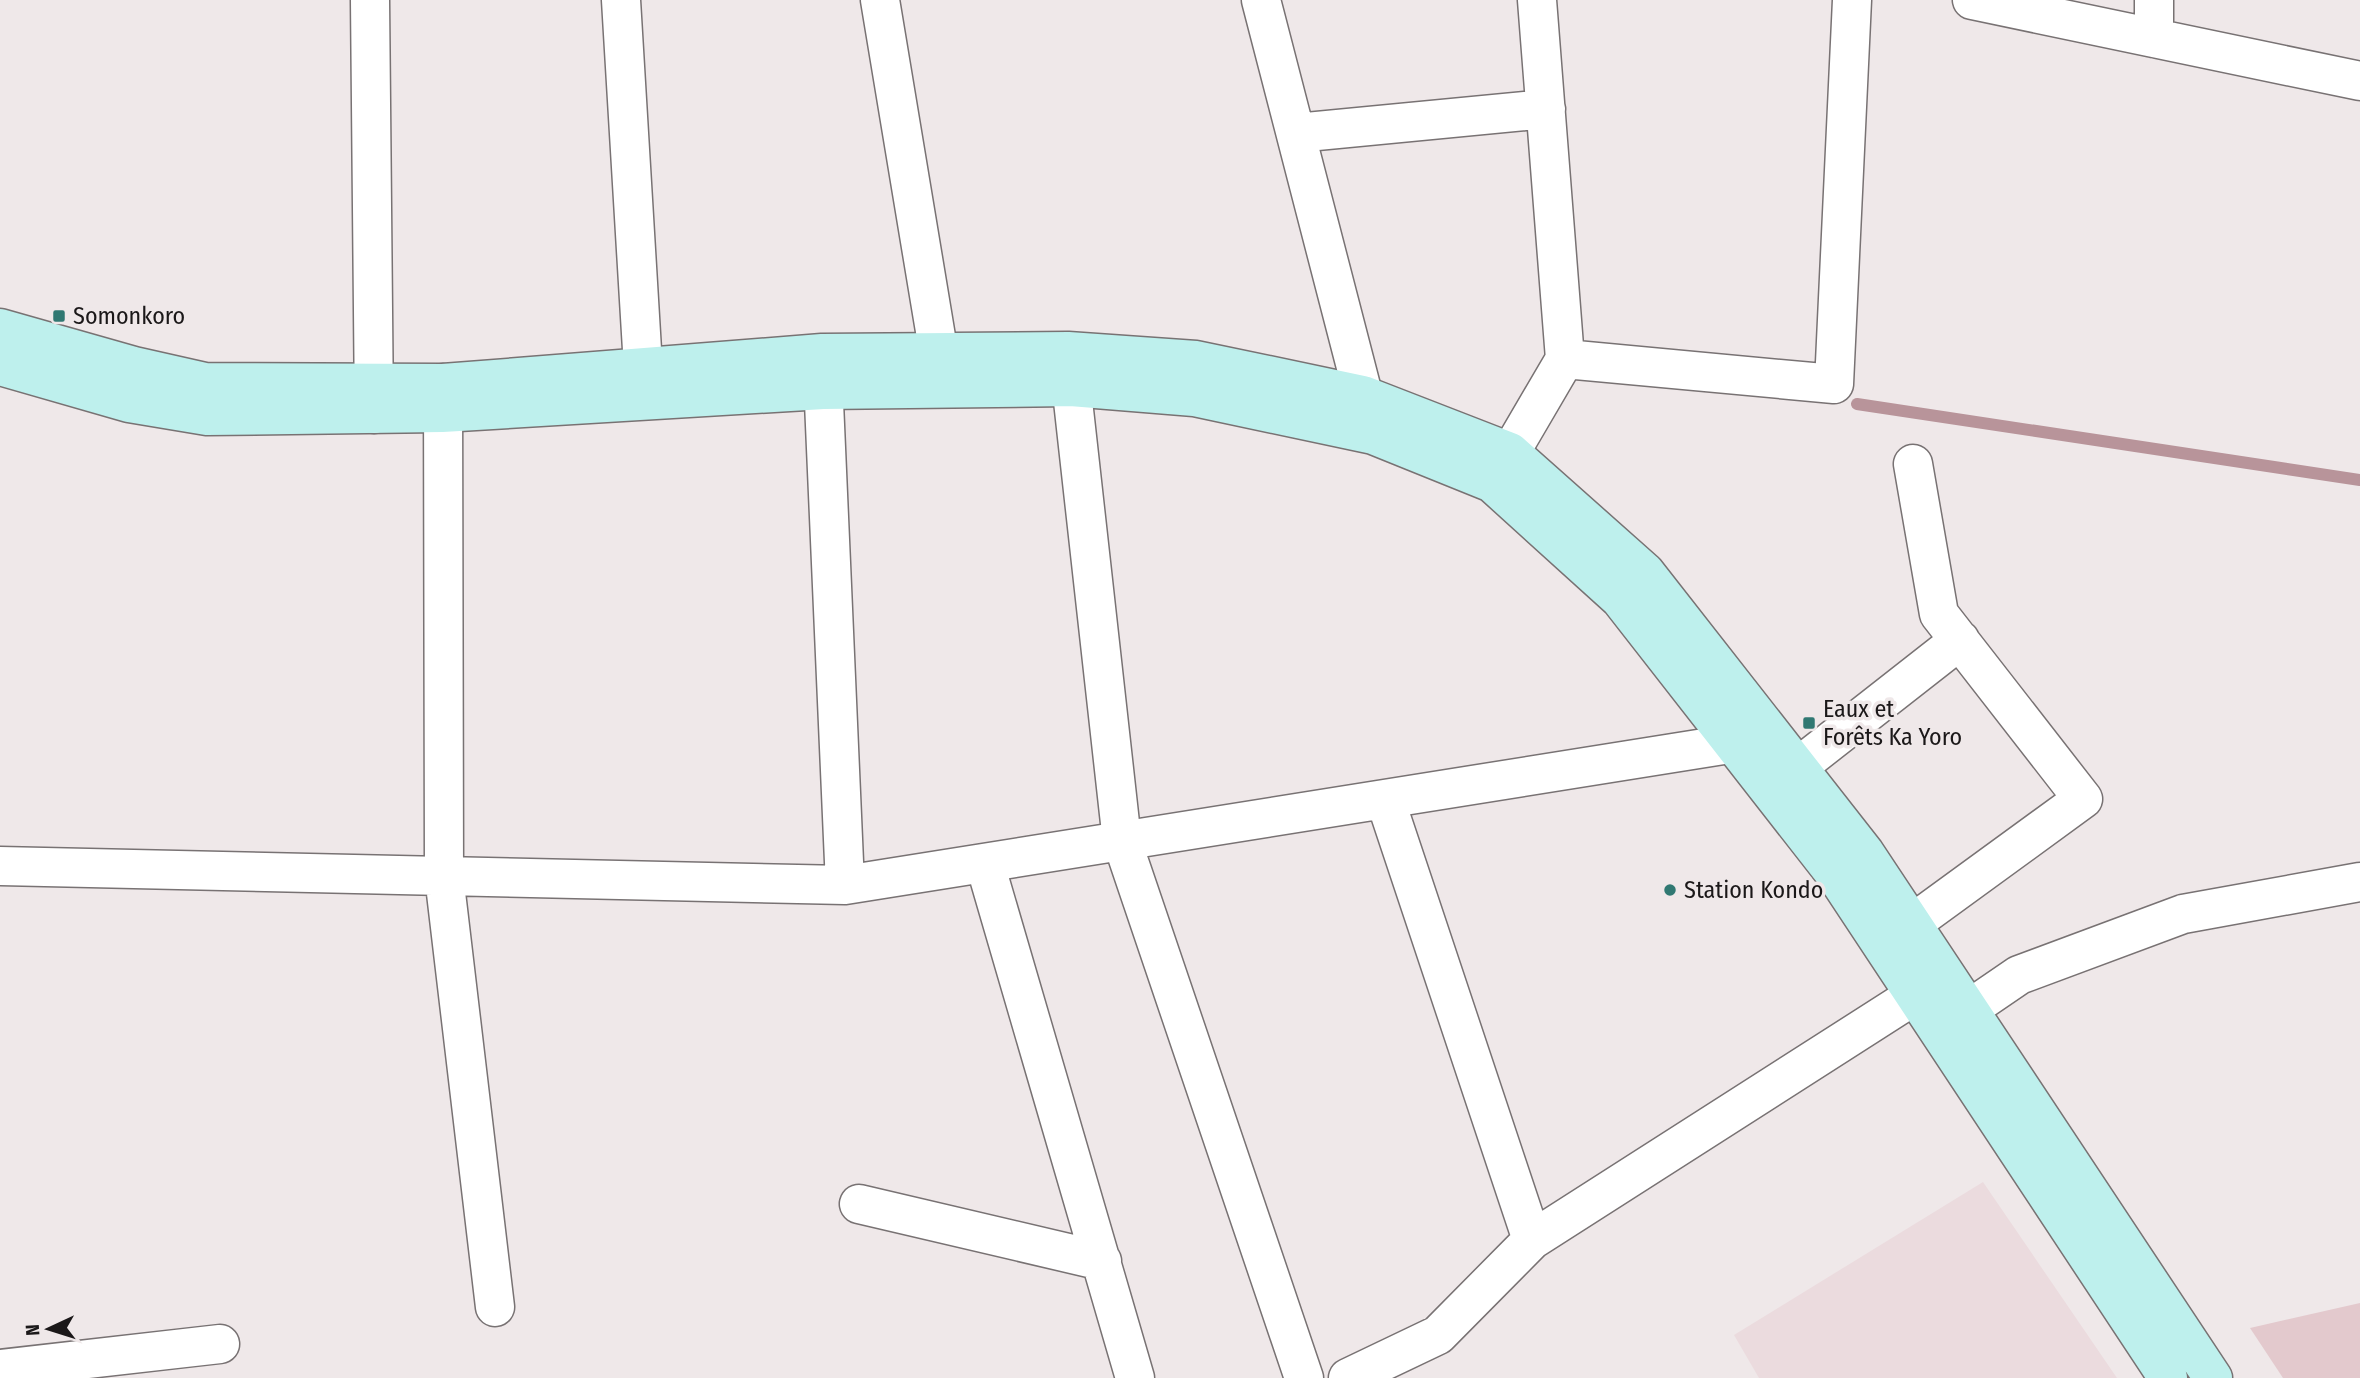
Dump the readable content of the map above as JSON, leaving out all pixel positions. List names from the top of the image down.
{
  "places": {
    "transit": ["Somonkoro", "Eaux et Forêts Ka Yoro"],
    "other": ["Station Kondo"]
  },
  "north": "left"
}
